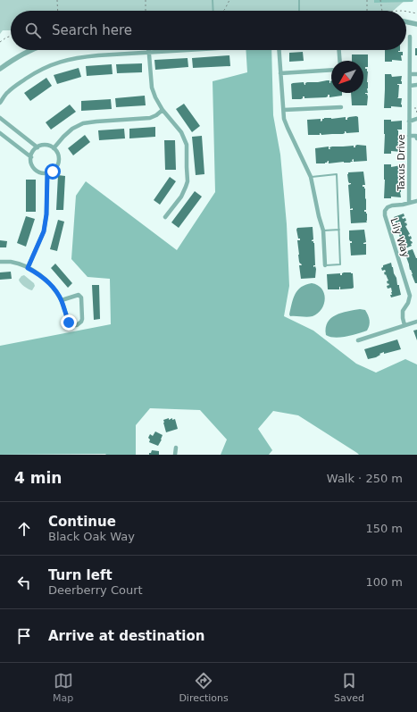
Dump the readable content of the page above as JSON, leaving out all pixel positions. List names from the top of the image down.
{
  "streets": {
    "street": ["Taxus Drive", "Lily Way"]
  },
  "crossings": [
    ["Taxus Drive", "Lily Way"]
  ],
  "north": "bottom left",
  "page": {
    "search": "Search here",
    "heading": ["4 min", "Walk · 250 m"],
    "list": [
      ["Continue", "Black Oak Way", "150 m"],
      ["Turn left", "Deerberry Court", "100 m"],
      "Arrive at destination"
    ],
    "nav": ["Map", "Directions", "Saved"]
  }
}
